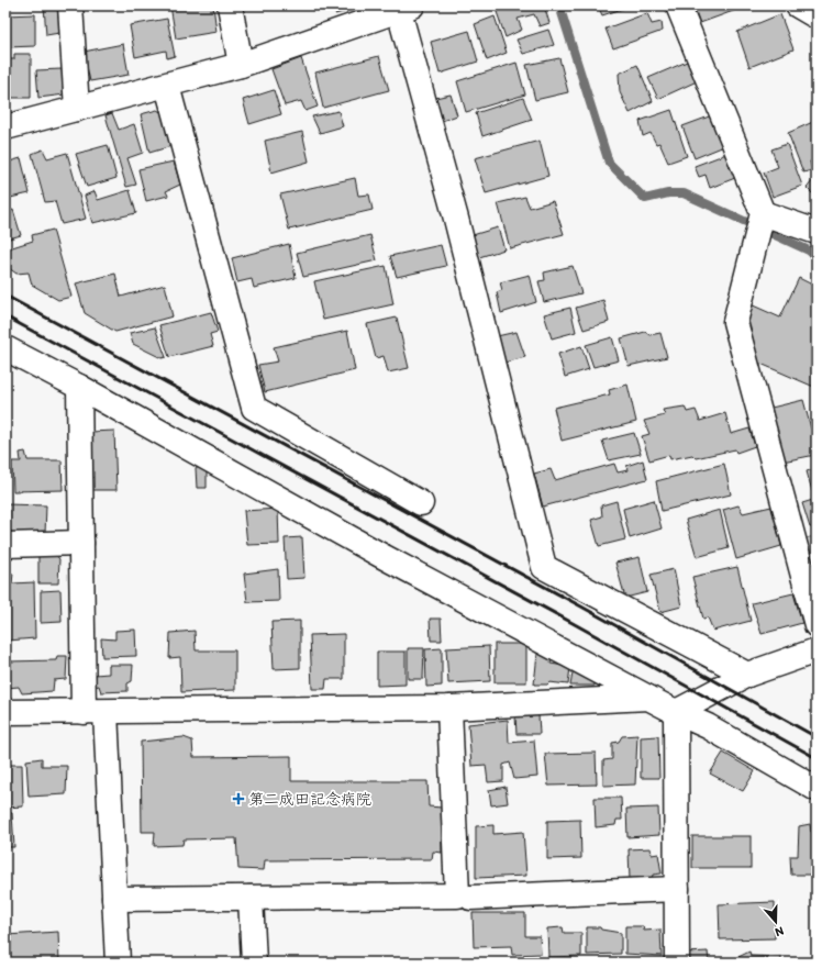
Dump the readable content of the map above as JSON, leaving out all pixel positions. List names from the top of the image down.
{
  "places": {
    "health": ["第二成田記念病院"]
  },
  "north": "bottom"
}
